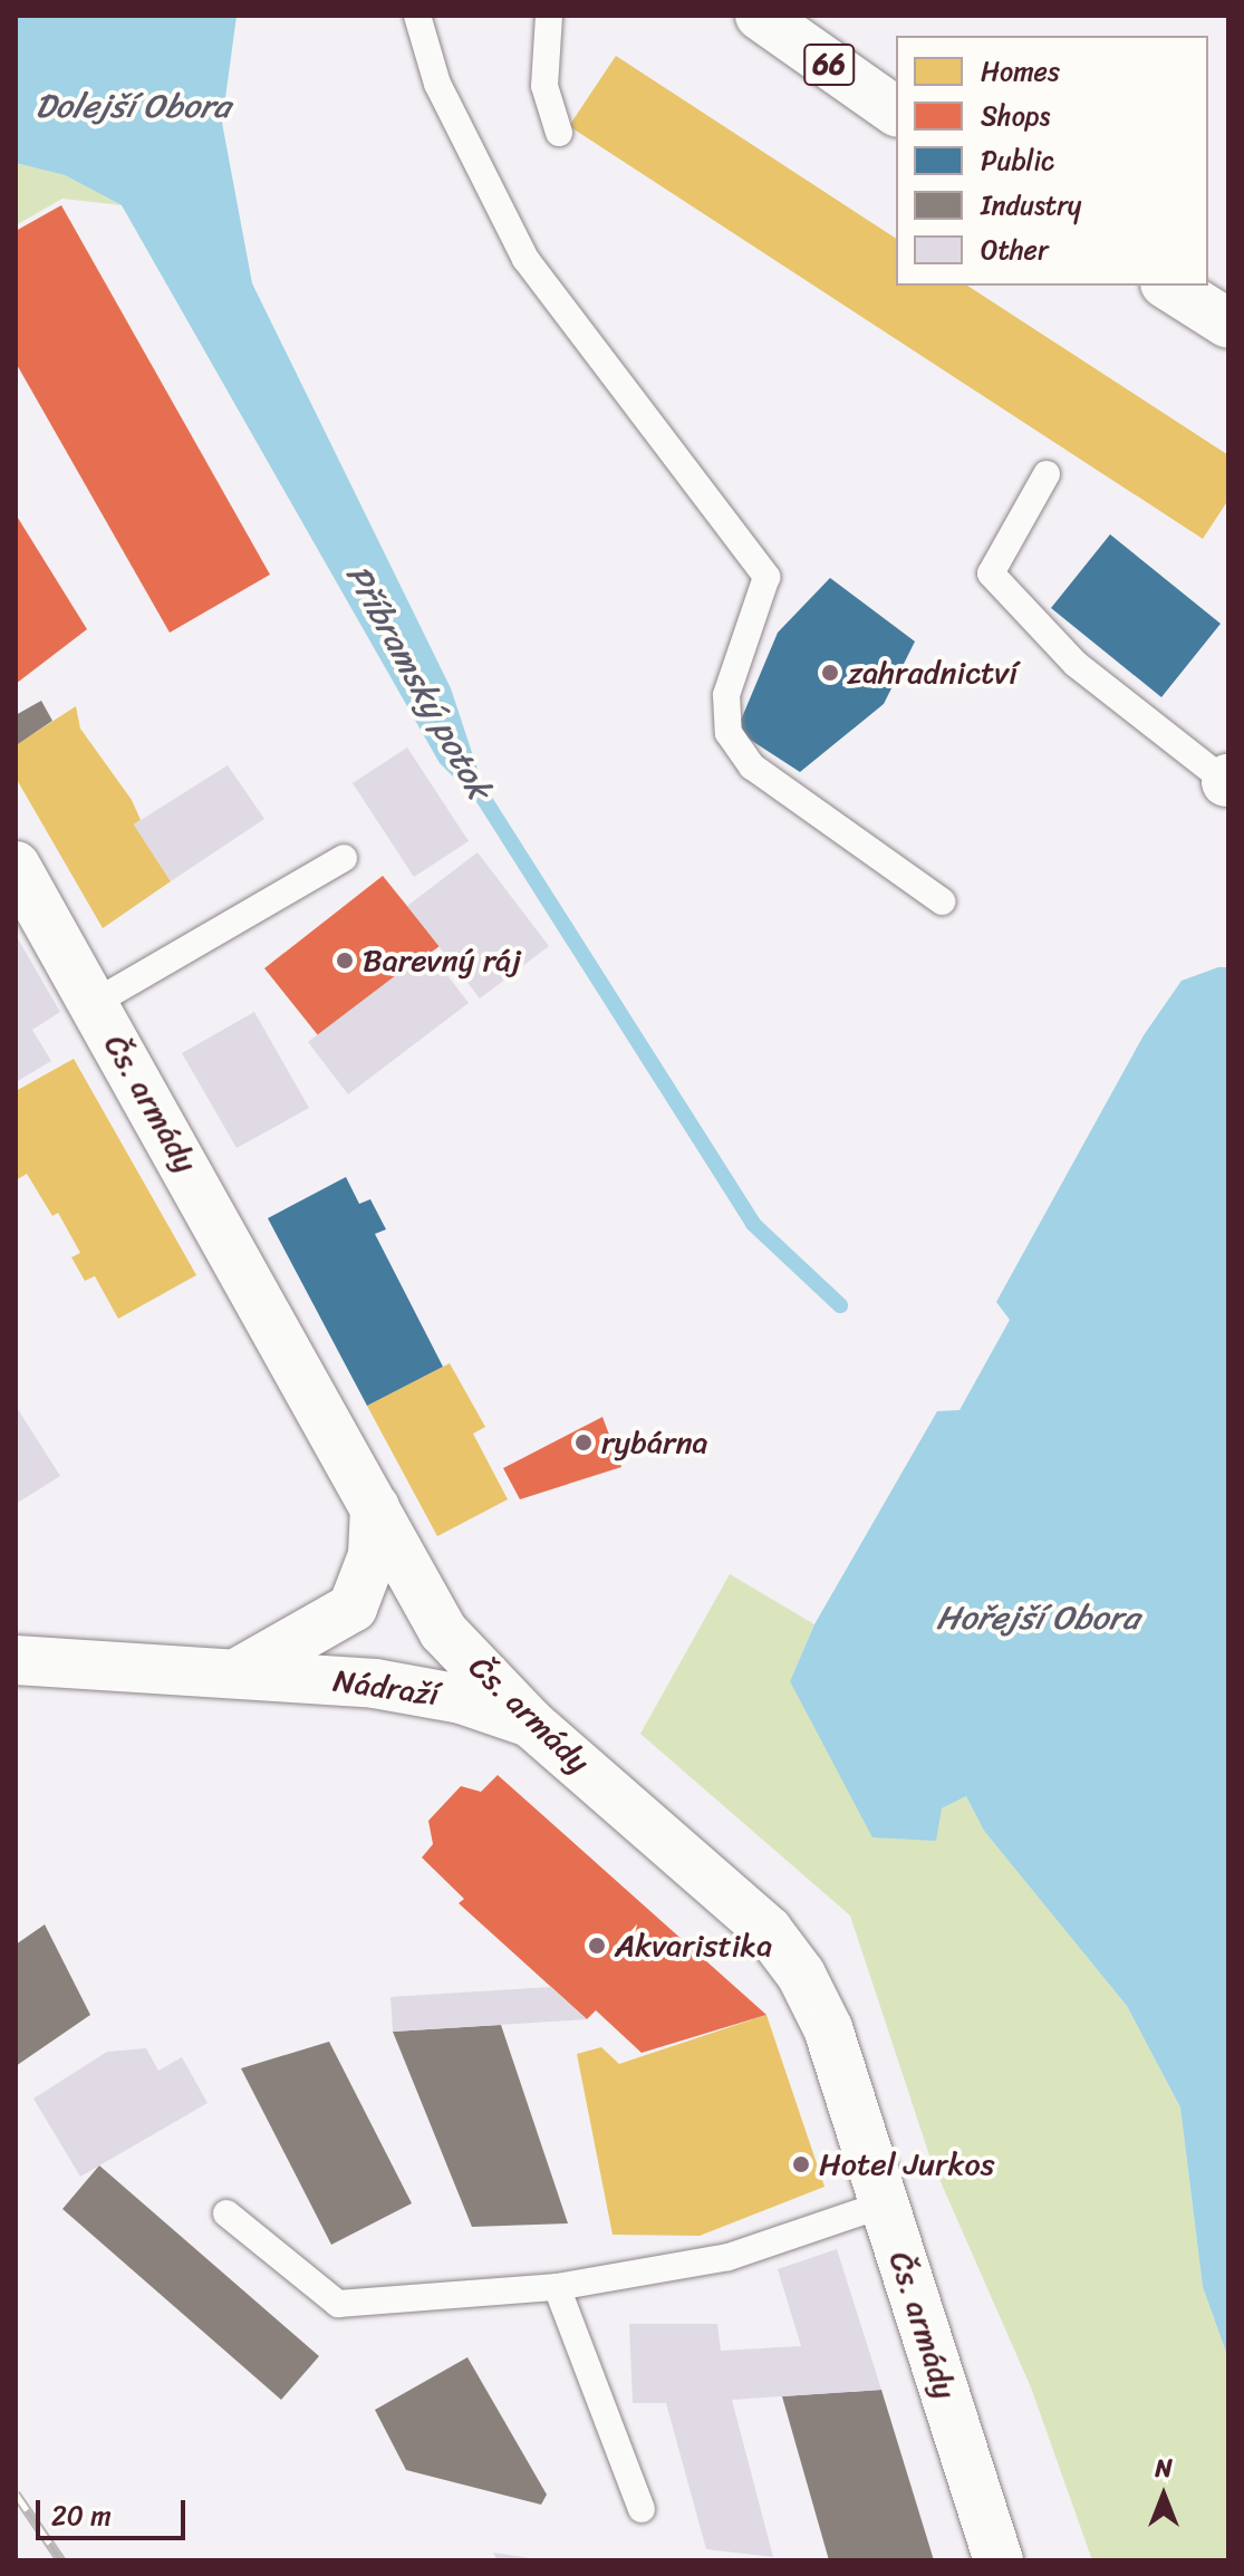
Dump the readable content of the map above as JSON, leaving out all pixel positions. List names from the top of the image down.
{
  "streets": {
    "street": ["66", "Čs. armády", "Nádraží"]
  },
  "crossings": [
    ["Čs. armády", "Nádraží"]
  ],
  "water": ["Dolejší Obora", "Příbramský potok", "Hořejší Obora"],
  "places": [
    "zahradnictví",
    "Barevný ráj",
    "rybárna",
    "Akvaristika",
    "Hotel Jurkos"
  ],
  "legend": [
    "Homes",
    "Shops",
    "Public",
    "Industry",
    "Other"
  ],
  "scale_bar": "20 m",
  "north": "top"
}
